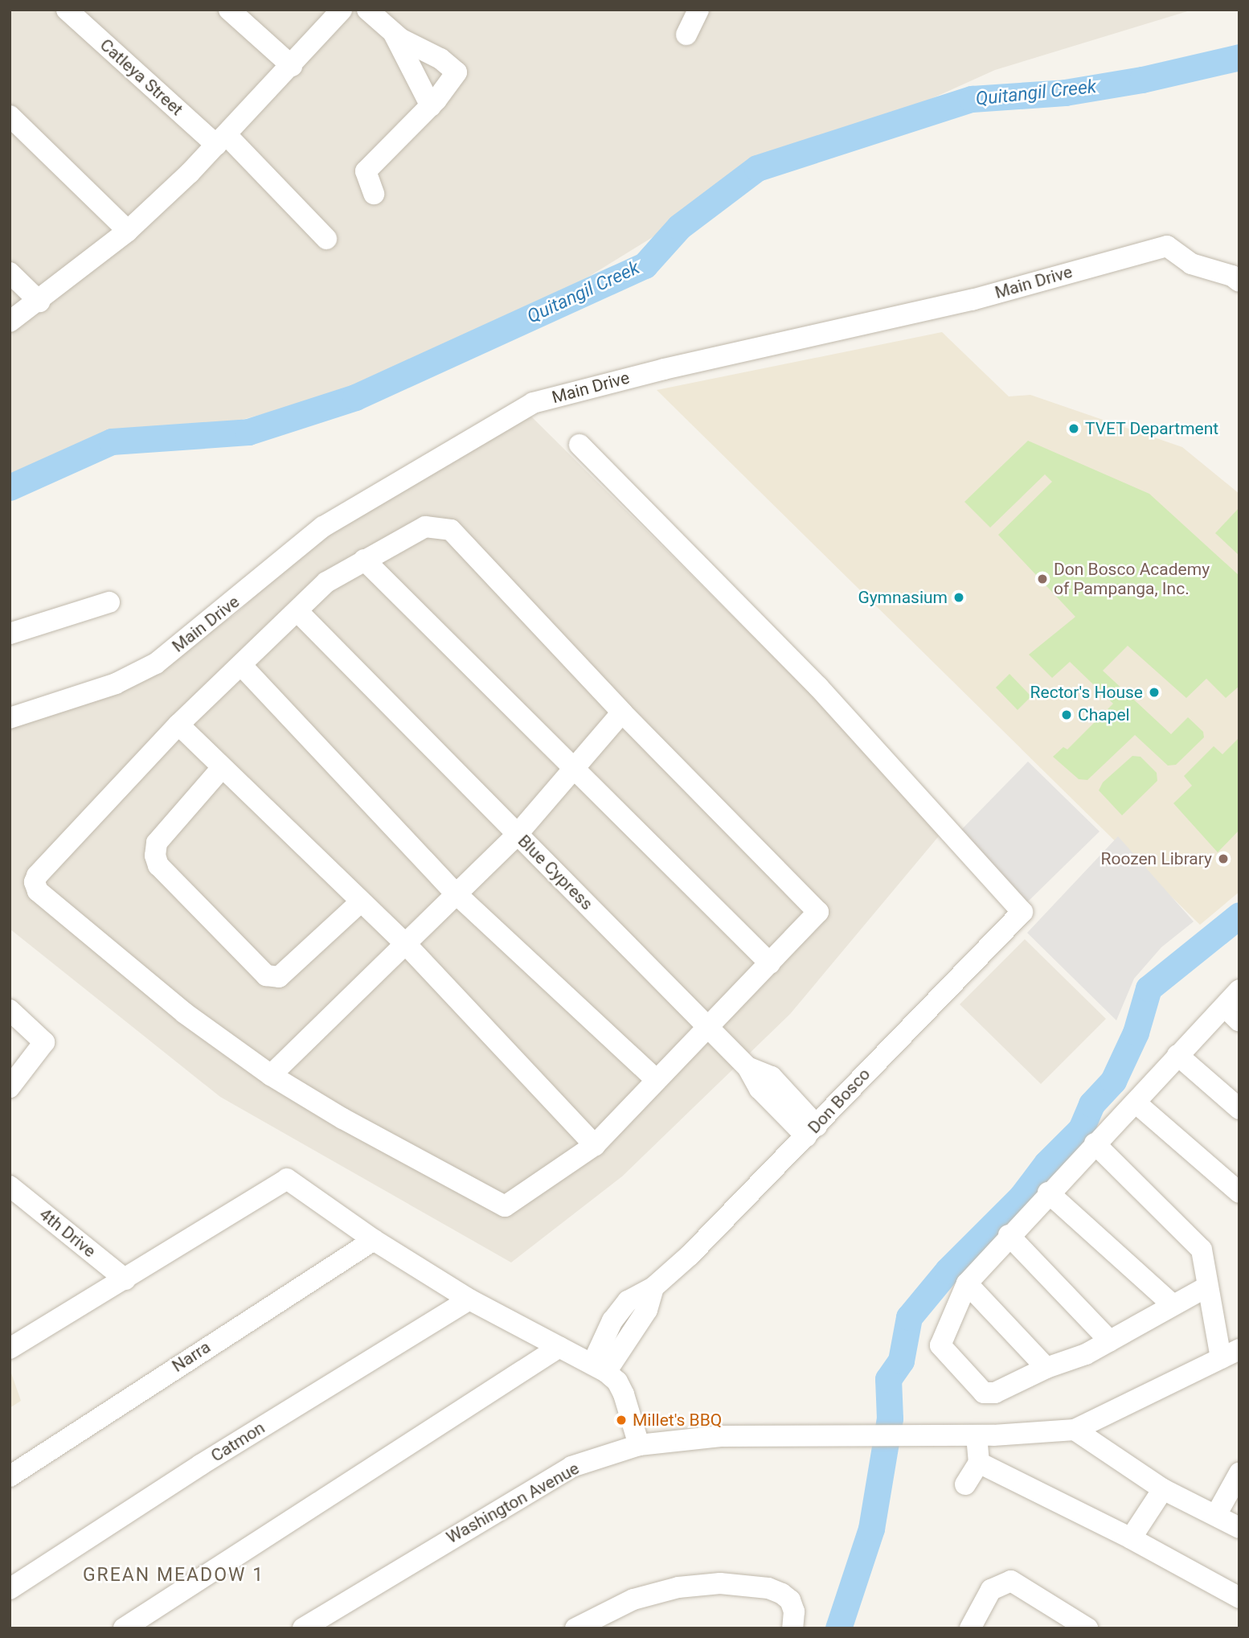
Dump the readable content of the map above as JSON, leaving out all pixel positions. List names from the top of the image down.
{
  "streets": {
    "street": [
      "Catleya Street",
      "Main Drive",
      "Blue Cypress",
      "Don Bosco",
      "4th Drive",
      "Narra",
      "Catmon",
      "Washington Avenue"
    ]
  },
  "crossings": [
    ["Blue Cypress", "Don Bosco"]
  ],
  "districts": ["GREAN MEADOW 1"],
  "water": ["Quitangil Creek"],
  "places": [
    "TVET Department",
    "Don Bosco Academy of Pampanga, Inc.",
    "Gymnasium",
    "Rector's House",
    "Chapel",
    "Roozen Library",
    "Millet's BBQ"
  ]
}
